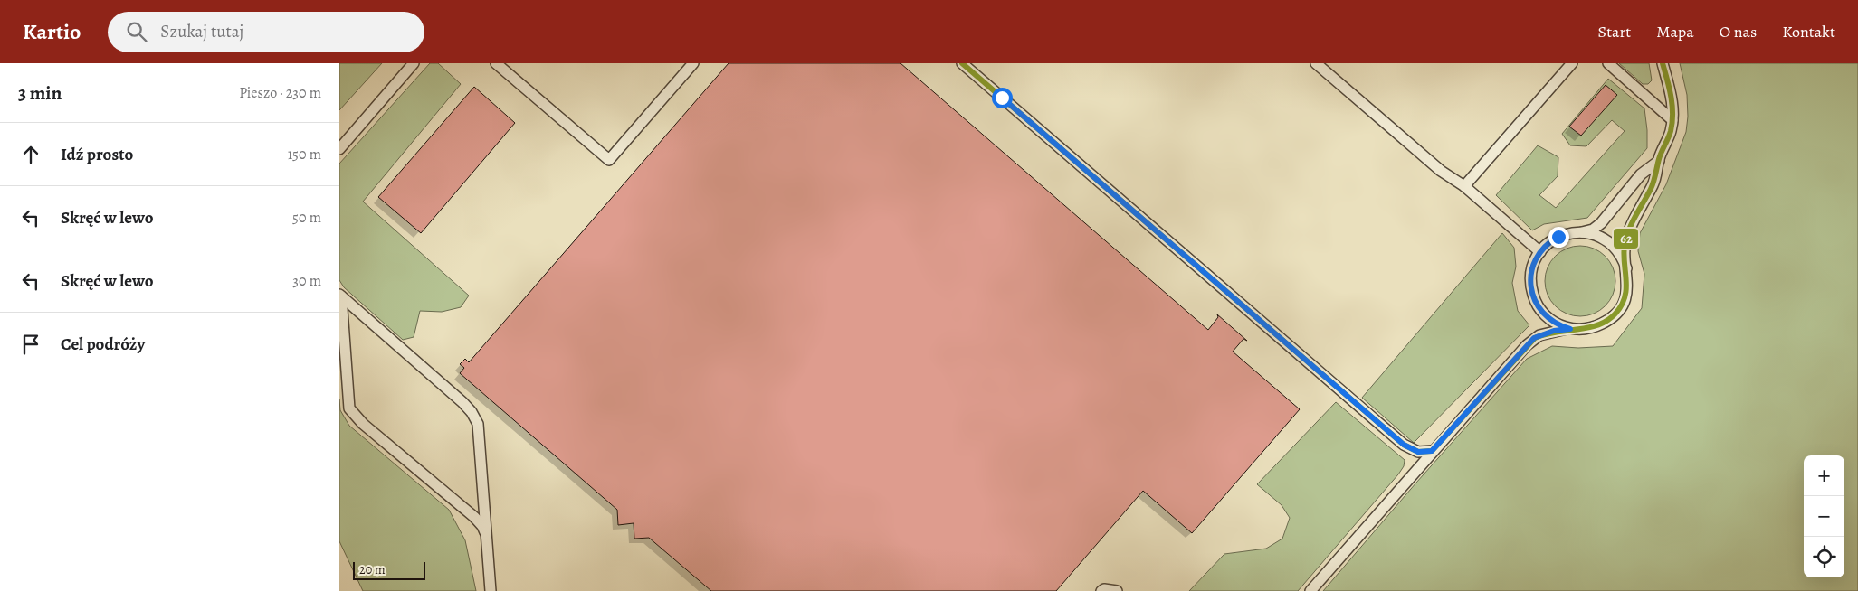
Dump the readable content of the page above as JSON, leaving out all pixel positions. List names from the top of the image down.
{
  "lines": ["transit line 62"],
  "scale_bar": "20 m",
  "page": {
    "header": "Kartio",
    "search": "Szukaj tutaj",
    "nav": [
      "Start",
      "Mapa",
      "O nas",
      "Kontakt"
    ],
    "heading": ["3 min", "Pieszo · 230 m"],
    "list": [
      ["Idź prosto", "150 m"],
      ["Skręć w lewo", "50 m"],
      ["Skręć w lewo", "30 m"],
      "Cel podróży"
    ],
    "map_buttons": ["+", "−"],
    "scale": "20 m"
  }
}
